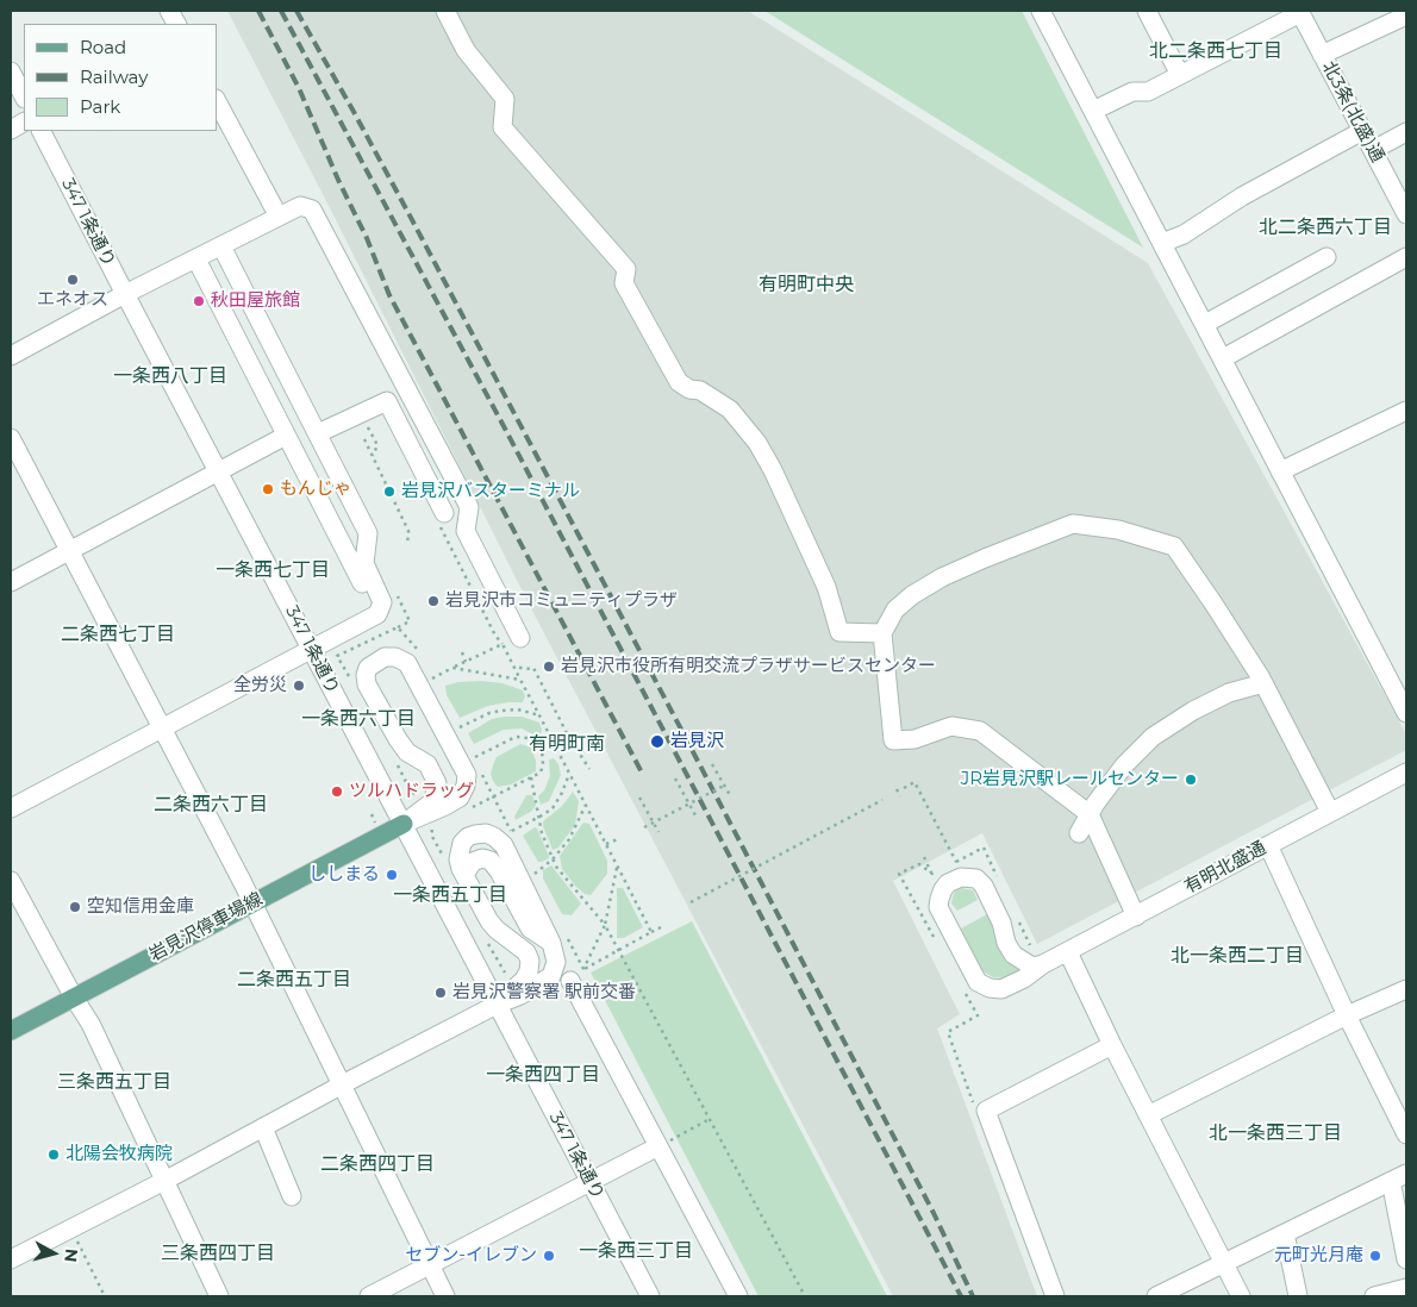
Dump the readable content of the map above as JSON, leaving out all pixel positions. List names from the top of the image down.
{
  "streets": {
    "main road": ["岩見沢停車場線"],
    "street": ["北3条(北盛)通", "347 1条通り", "有明北盛通"]
  },
  "crossings": [
    ["347 1条通り", "岩見沢停車場線"]
  ],
  "districts": [
    "北二条西七丁目",
    "北二条西六丁目",
    "有明町中央",
    "一条西八丁目",
    "一条西七丁目",
    "二条西七丁目",
    "一条西六丁目",
    "有明町南",
    "二条西六丁目",
    "一条西五丁目",
    "北一条西二丁目",
    "二条西五丁目",
    "一条西四丁目",
    "三条西五丁目",
    "北一条西三丁目",
    "二条西四丁目",
    "一条西三丁目",
    "三条西四丁目"
  ],
  "places": [
    "エネオス",
    "秋田屋旅館",
    "もんじゃ",
    "岩見沢バスターミナル",
    "岩見沢市コミュニティプラザ",
    "岩見沢市役所有明交流プラザサービスセンター",
    "全労災",
    "岩見沢",
    "JR岩見沢駅レールセンター",
    "ツルハドラッグ",
    "ししまる",
    "空知信用金庫",
    "岩見沢警察署 駅前交番",
    "北陽会牧病院",
    "セブン-イレブン",
    "元町光月庵"
  ],
  "legend": ["Road", "Railway", "Park"],
  "north": "right"
}
